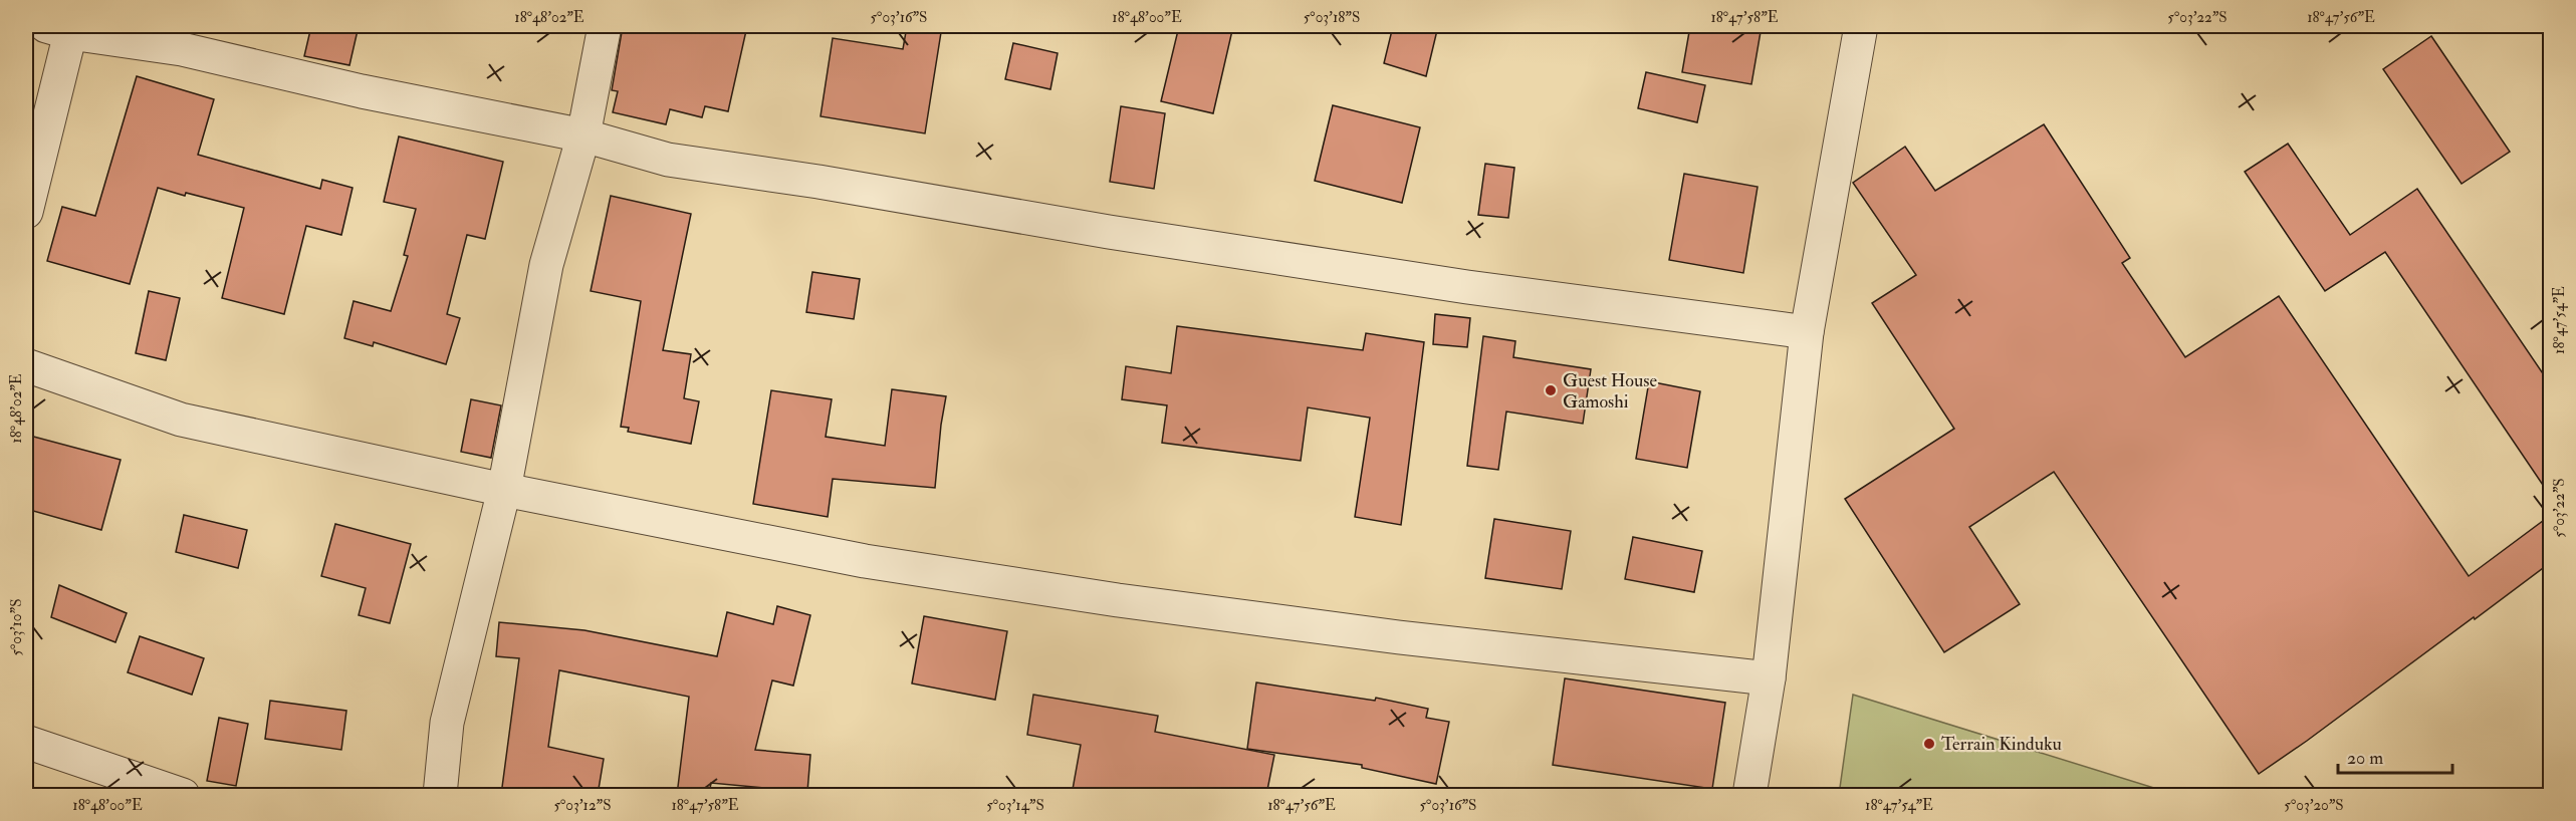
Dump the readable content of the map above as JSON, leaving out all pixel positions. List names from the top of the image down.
{
  "places": ["Guest House Gamoshi", "Terrain Kinduku"],
  "scale_bar": "20 m",
  "coordinates": [
    "18°48'02\"E",
    "5°03'16\"S",
    "18°48'00\"E",
    "5°03'18\"S",
    "18°47'58\"E",
    "5°03'22\"S",
    "18°47'56\"E",
    "18°47'54\"E",
    "5°03'10\"S",
    "5°03'12\"S",
    "5°03'14\"S",
    "5°03'20\"S"
  ]
}
